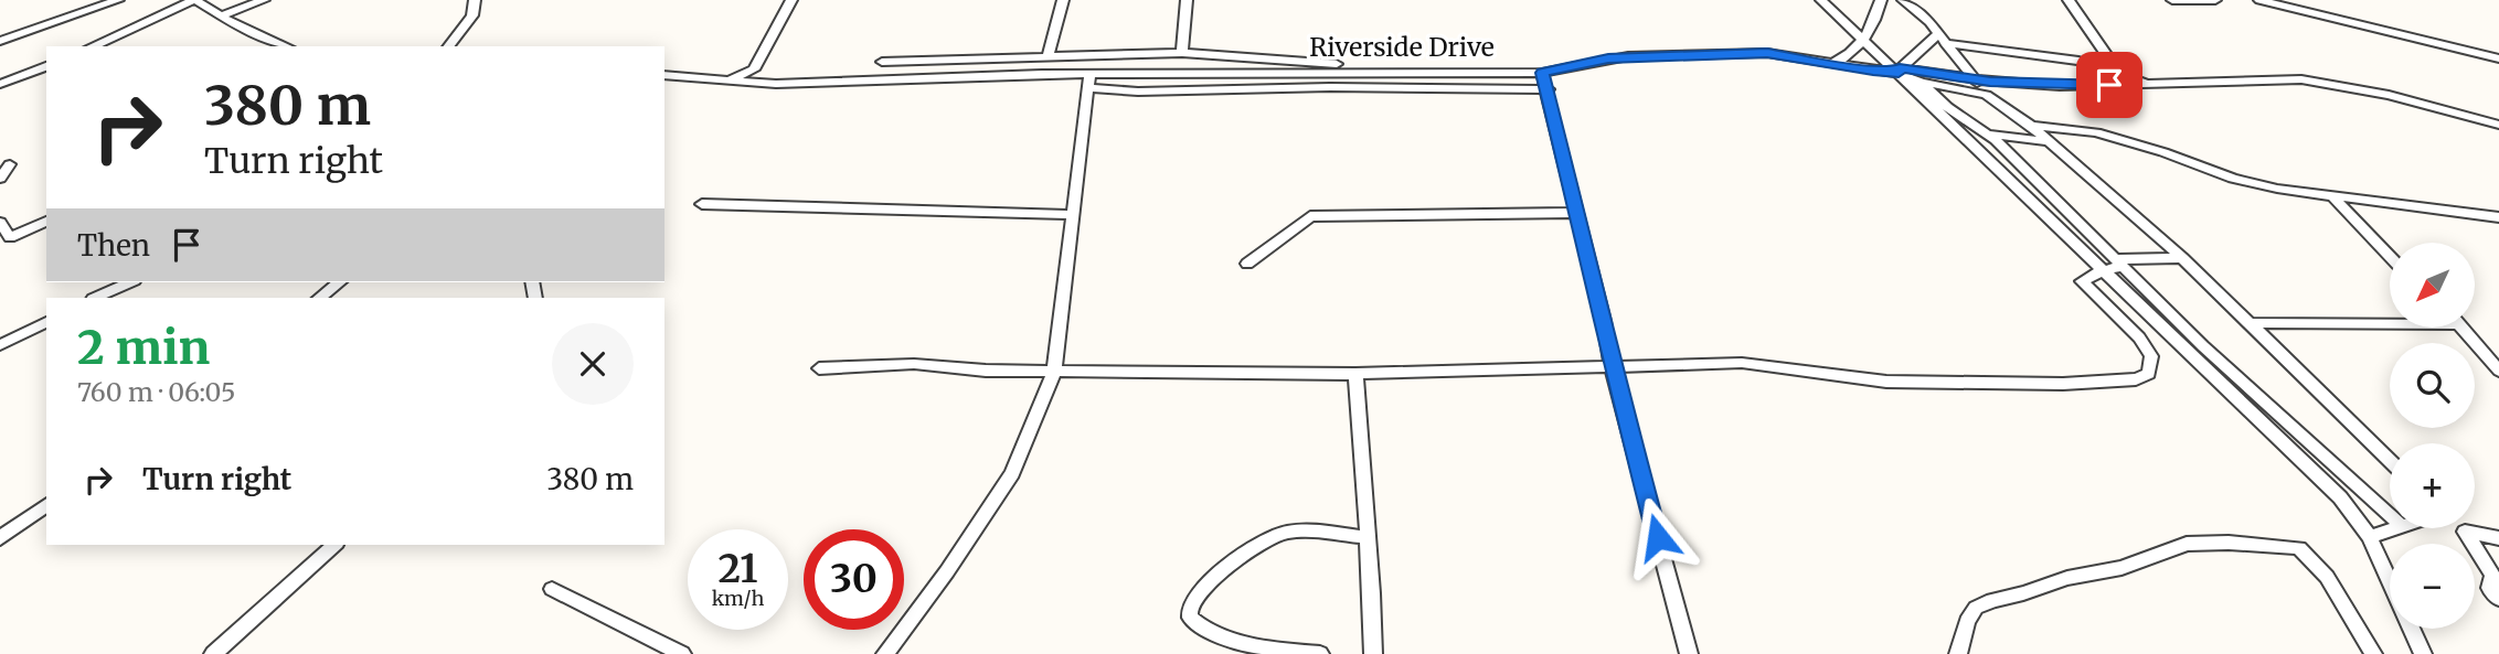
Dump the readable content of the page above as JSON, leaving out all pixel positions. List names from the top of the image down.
{
  "streets": {
    "street": ["Riverside Drive"]
  },
  "north": "bottom left",
  "page": {
    "turn": ["380 m", "Turn right"],
    "then": "Then",
    "map_buttons": ["+", "−"],
    "heading": ["2 min", "760 m · 06:05"],
    "list": [
      {
        "name": "Turn right",
        "value": "380 m"
      }
    ],
    "speed": "21 km/h",
    "limit": "30"
  }
}
